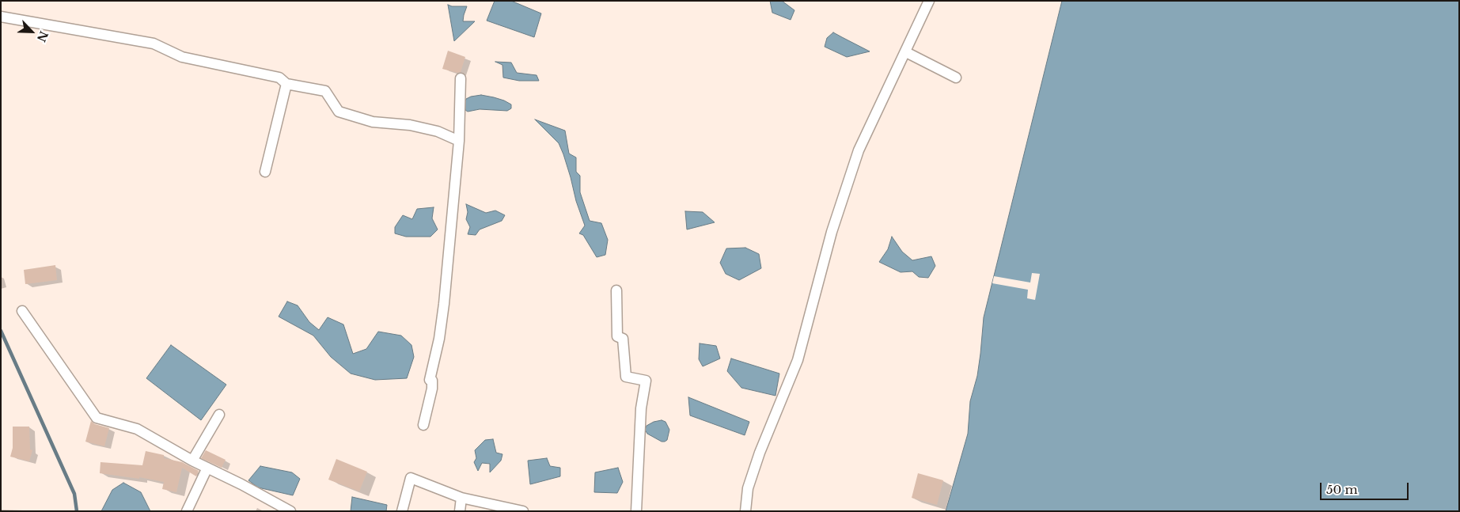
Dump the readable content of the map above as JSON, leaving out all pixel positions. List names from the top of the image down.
{
  "scale_bar": "50 m",
  "north": "bottom right"
}
